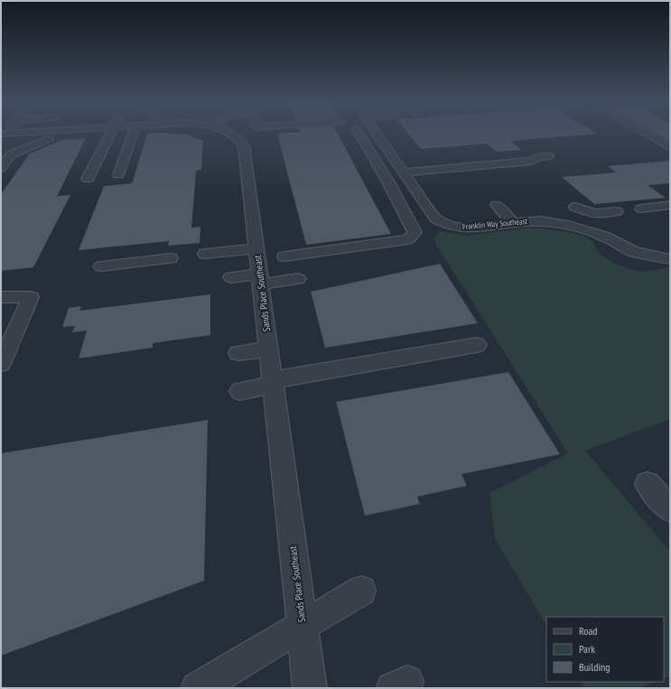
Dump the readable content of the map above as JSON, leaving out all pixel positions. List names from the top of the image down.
{
  "streets": {
    "street": ["Franklin Way Southeast", "Sands Place Southeast"]
  },
  "legend": ["Road", "Park", "Building"]
}
